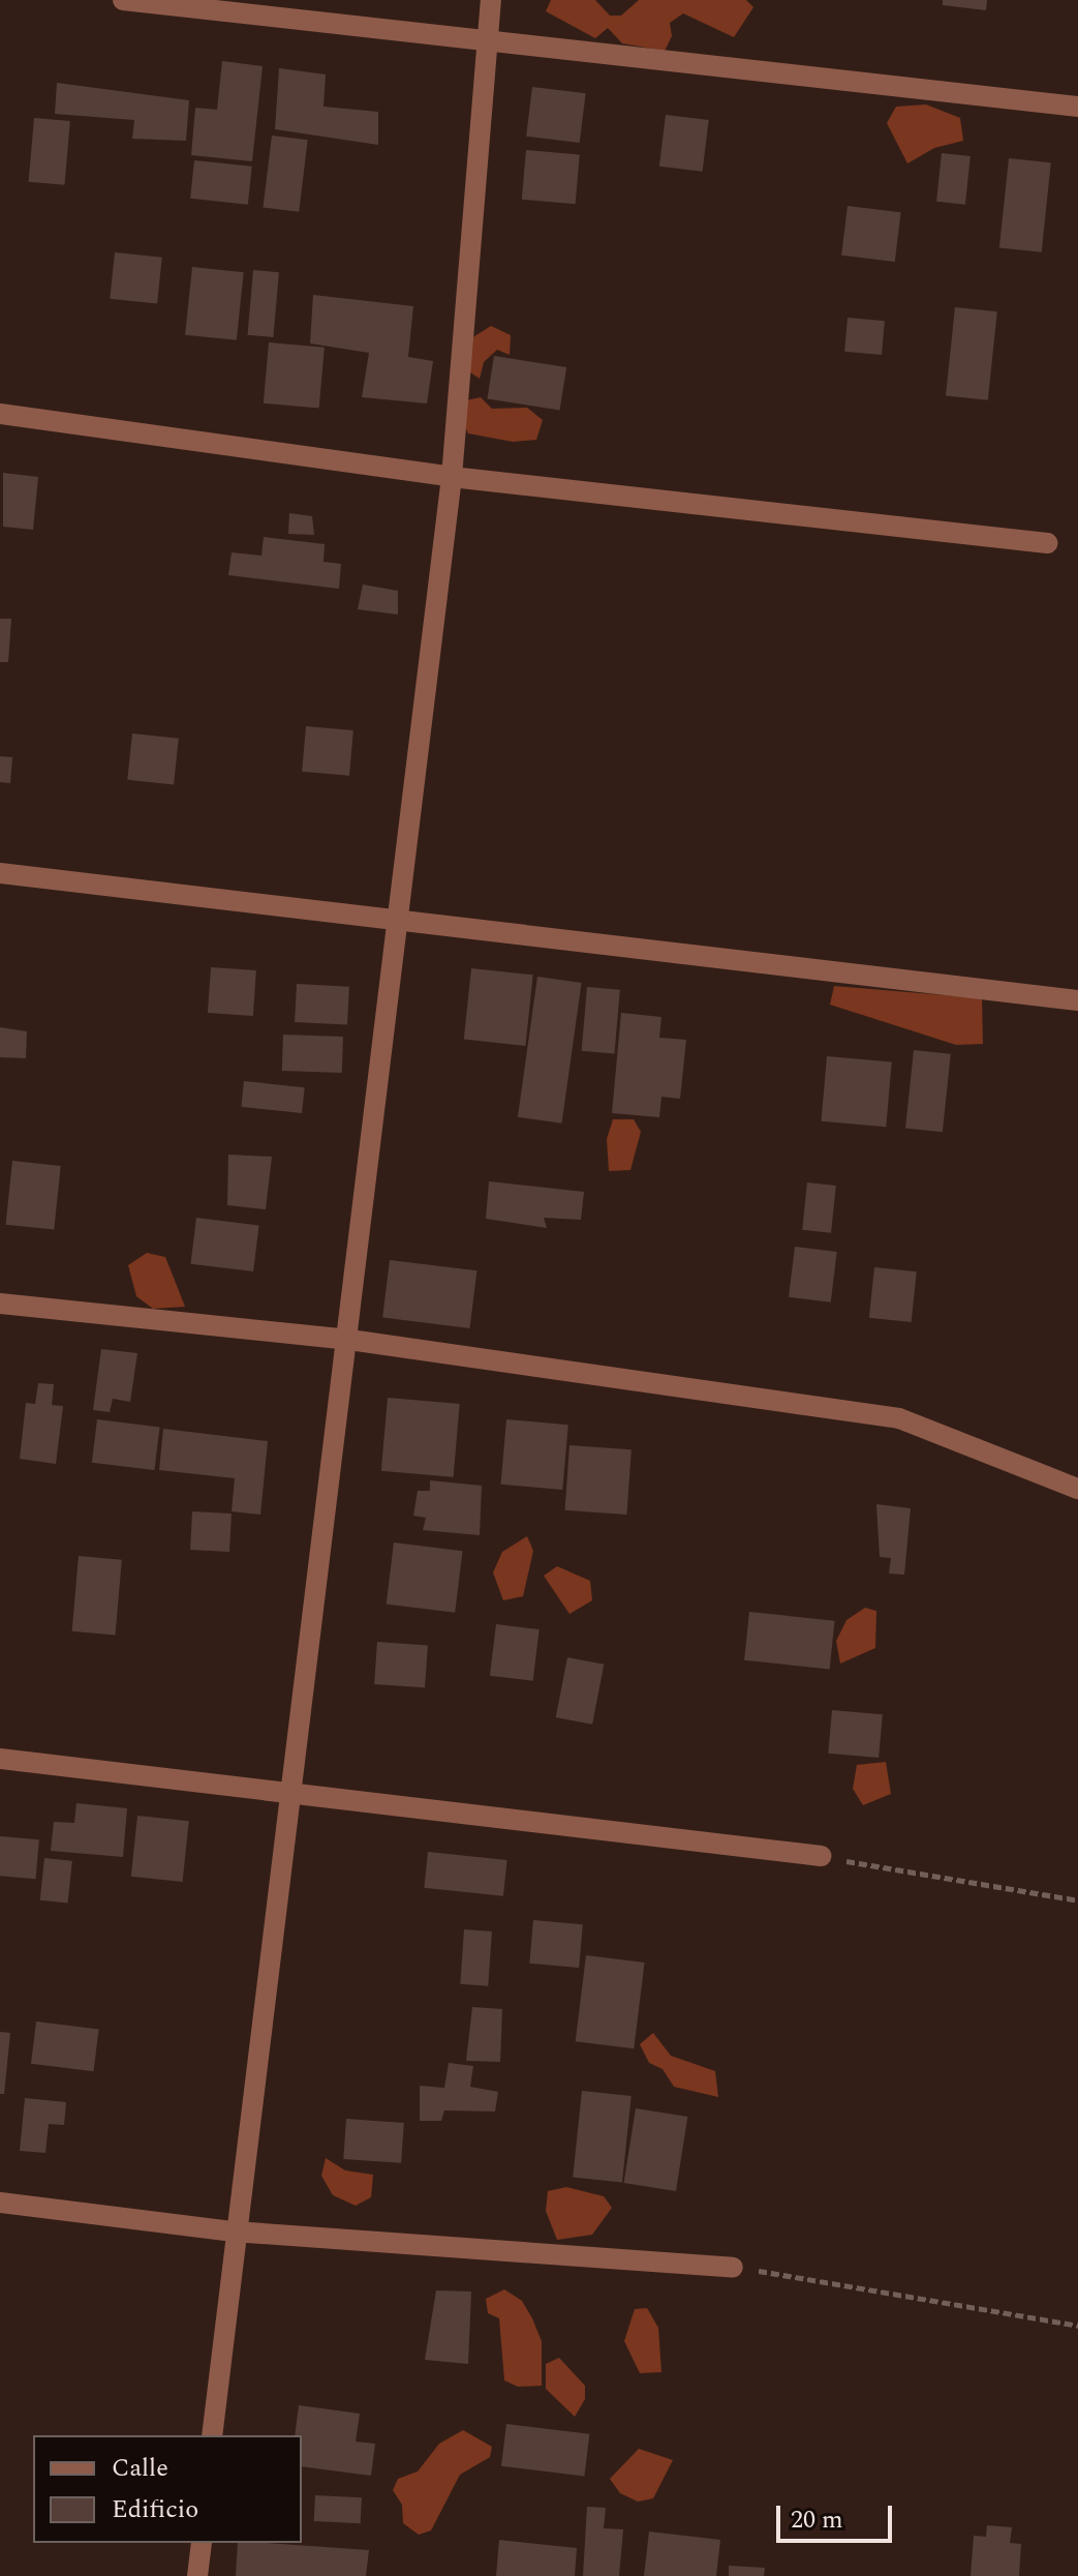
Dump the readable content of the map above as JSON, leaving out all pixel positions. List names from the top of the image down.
{
  "legend": ["Calle", "Edificio"],
  "scale_bar": "20 m"
}
